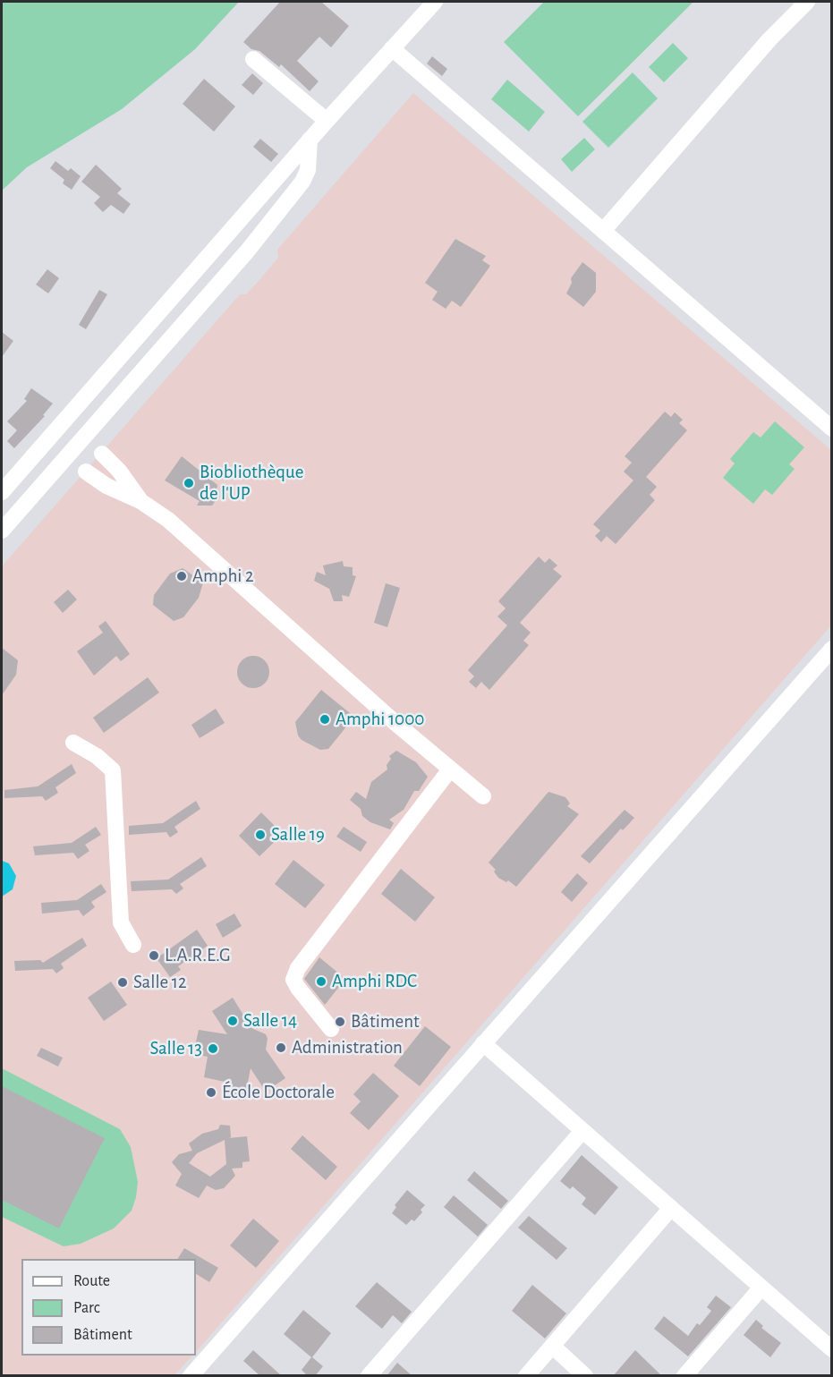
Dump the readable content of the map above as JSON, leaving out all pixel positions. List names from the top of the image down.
{
  "places": [
    "Biobliothèque de l'UP",
    "Amphi 2",
    "Amphi 1000",
    "Salle 19",
    "L.A.R.E.G",
    "Amphi RDC",
    "Salle 12",
    "Salle 14",
    "Bâtiment",
    "Administration",
    "Salle 13",
    "École Doctorale"
  ],
  "legend": ["Route", "Parc", "Bâtiment"]
}
